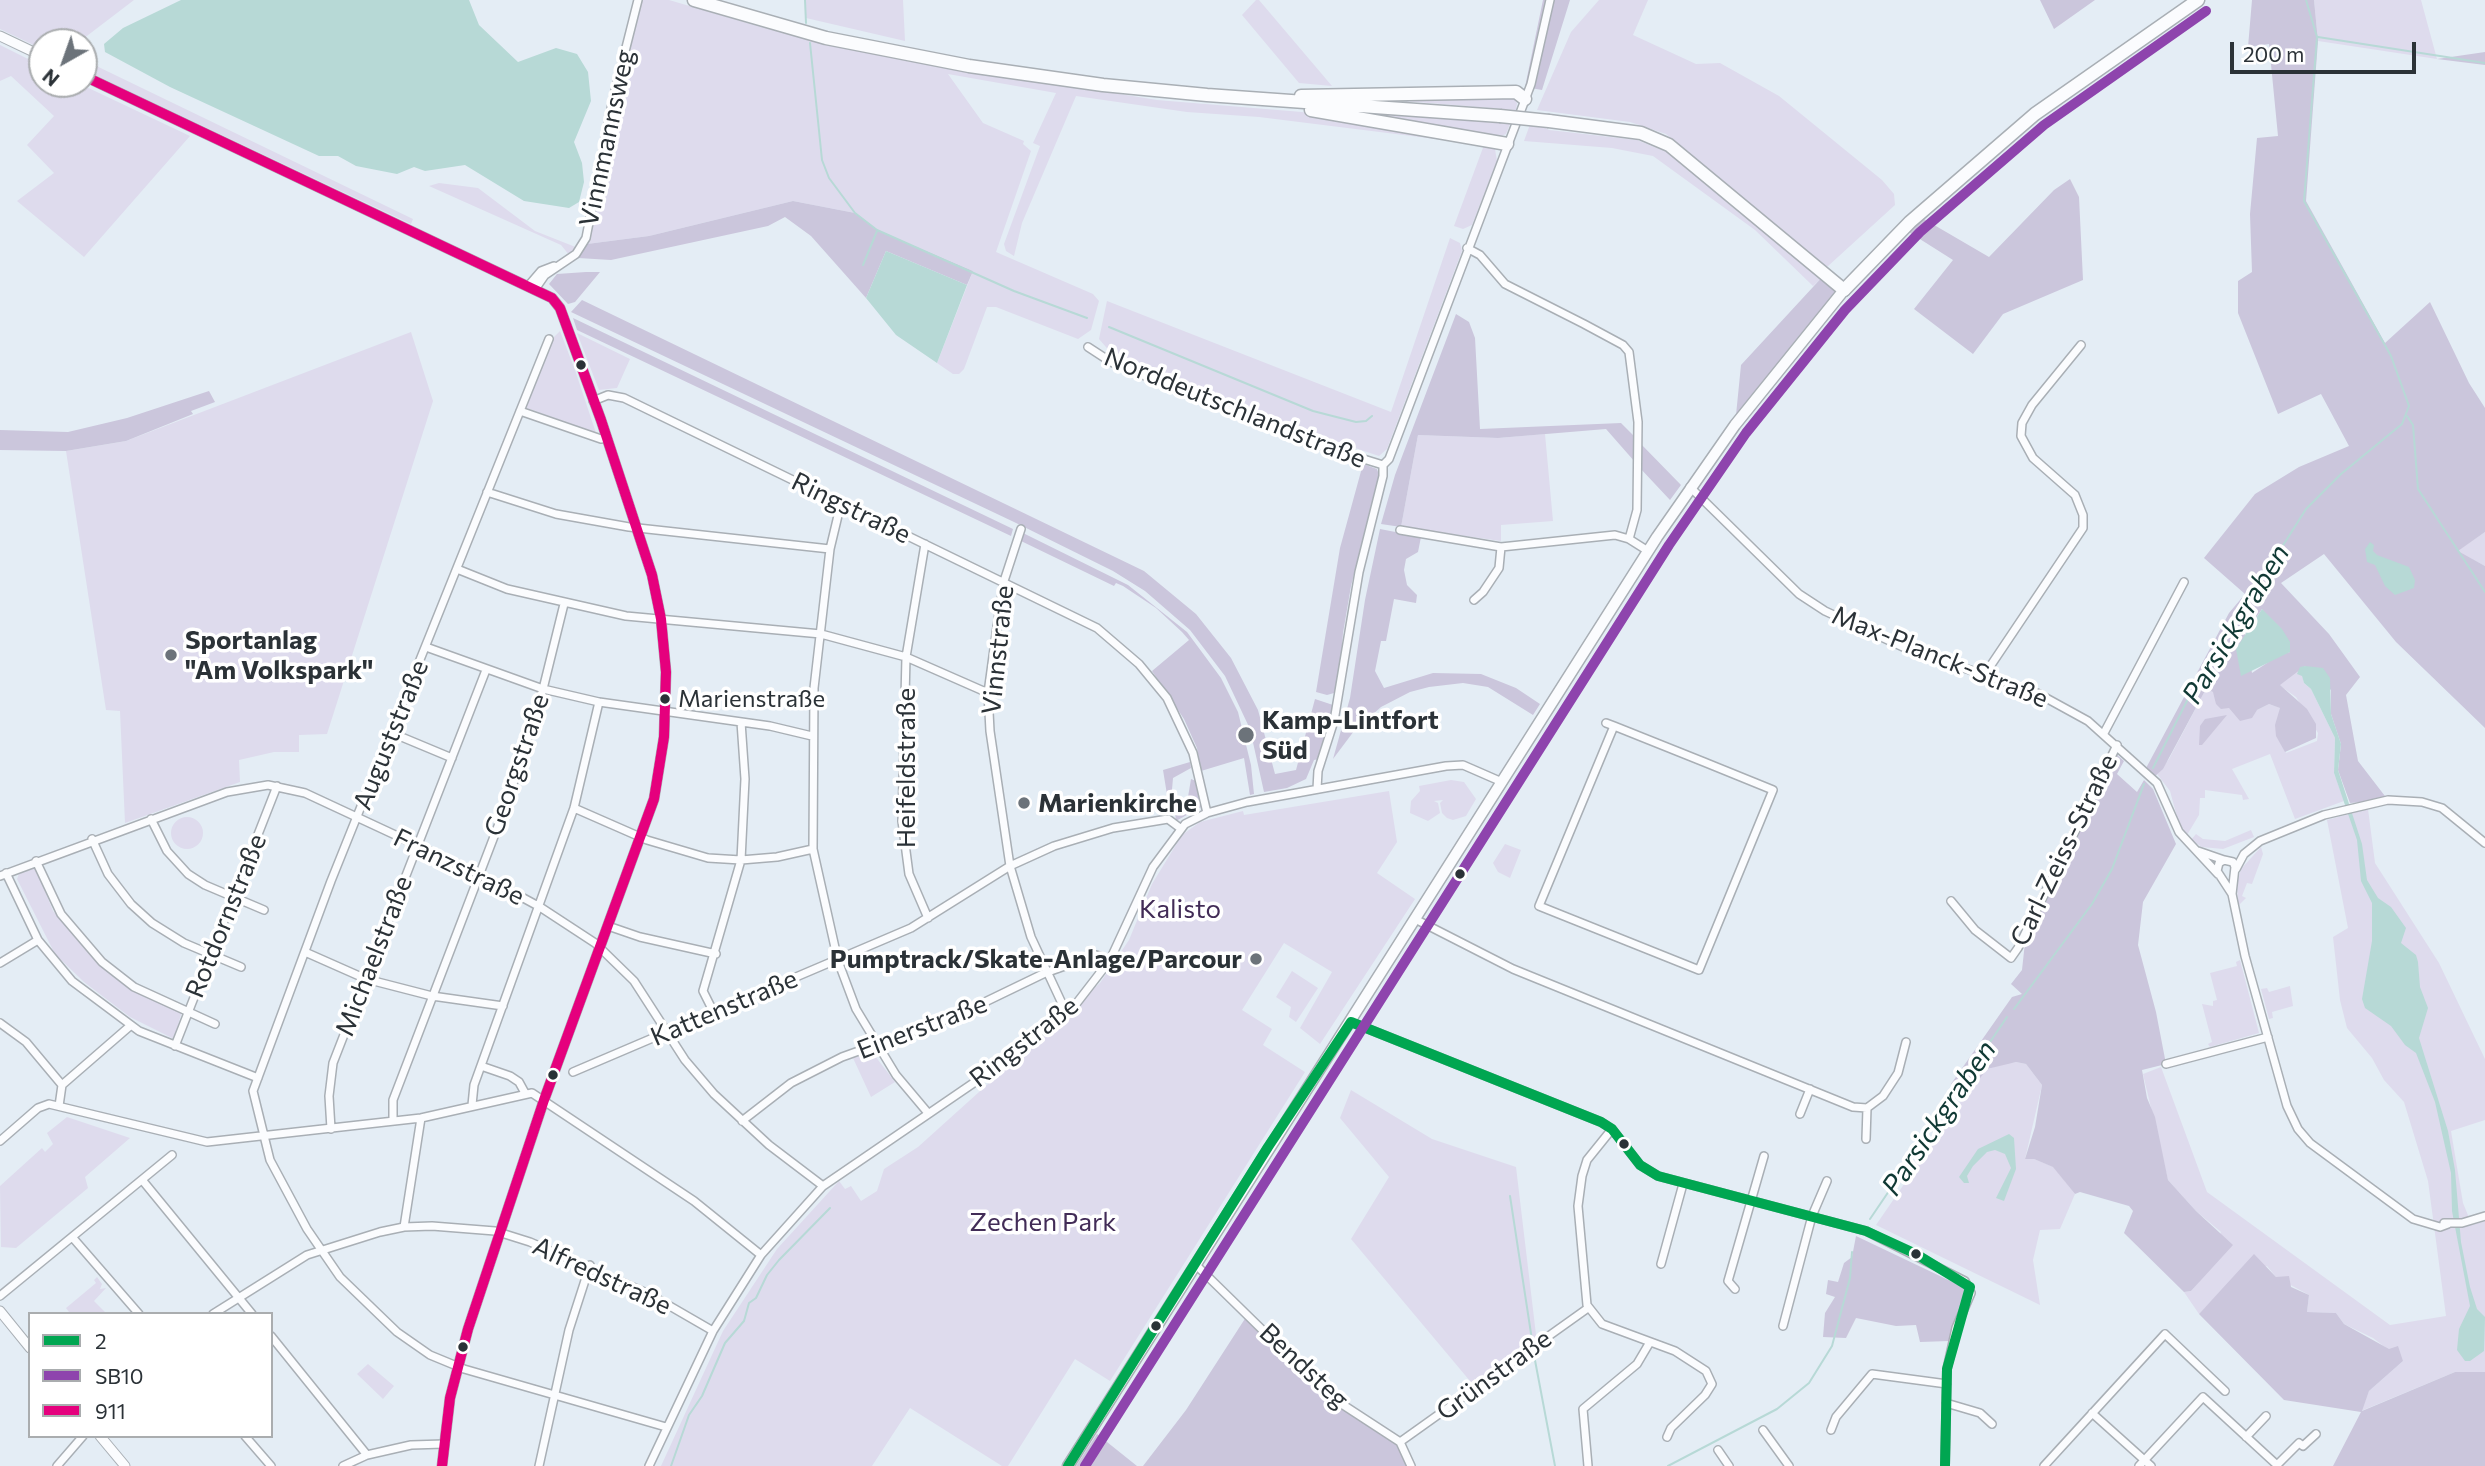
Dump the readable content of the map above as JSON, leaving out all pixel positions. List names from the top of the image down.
{
  "streets": {
    "street": [
      "Vinnmannsweg",
      "Norddeutschlandstraße",
      "Ringstraße",
      "Vinnstraße",
      "Max-Planck-Straße",
      "Auguststraße",
      "Georgstraße",
      "Heifeldstraße",
      "Carl-Zeiss-Straße",
      "Franzstraße",
      "Rotdornstraße",
      "Michaelstraße",
      "Kattenstraße",
      "Einerstraße",
      "Alfredstraße",
      "Bendsteg",
      "Grünstraße"
    ]
  },
  "crossings": [
    ["Ringstraße", "Vinnstraße"],
    ["Ringstraße", "Auguststraße"],
    ["Ringstraße", "Heifeldstraße"],
    ["Ringstraße", "Franzstraße"],
    ["Ringstraße", "Kattenstraße"],
    ["Ringstraße", "Einerstraße"],
    ["Ringstraße", "Alfredstraße"],
    ["Vinnstraße", "Kattenstraße"],
    ["Vinnstraße", "Einerstraße"],
    ["Max-Planck-Straße", "Carl-Zeiss-Straße"],
    ["Auguststraße", "Franzstraße"],
    ["Auguststraße", "Alfredstraße"],
    ["Georgstraße", "Franzstraße"],
    ["Heifeldstraße", "Kattenstraße"],
    ["Franzstraße", "Rotdornstraße"],
    ["Franzstraße", "Michaelstraße"],
    ["Franzstraße", "Kattenstraße"],
    ["Franzstraße", "Einerstraße"],
    ["Bendsteg", "Grünstraße"]
  ],
  "water": ["Parsickgraben"],
  "parks": ["Kalisto", "Zechen Park"],
  "places": [
    "Sportanlag \"Am Volkspark\"",
    "Marienstraße",
    "Kamp-Lintfort Süd",
    "Marienkirche",
    "Pumptrack/Skate-Anlage/Parcour"
  ],
  "lines": ["transit line SB10", "transit line 911", "transit line 2"],
  "legend": ["2", "SB10", "911"],
  "scale_bar": "200 m",
  "north": "bottom left"
}
